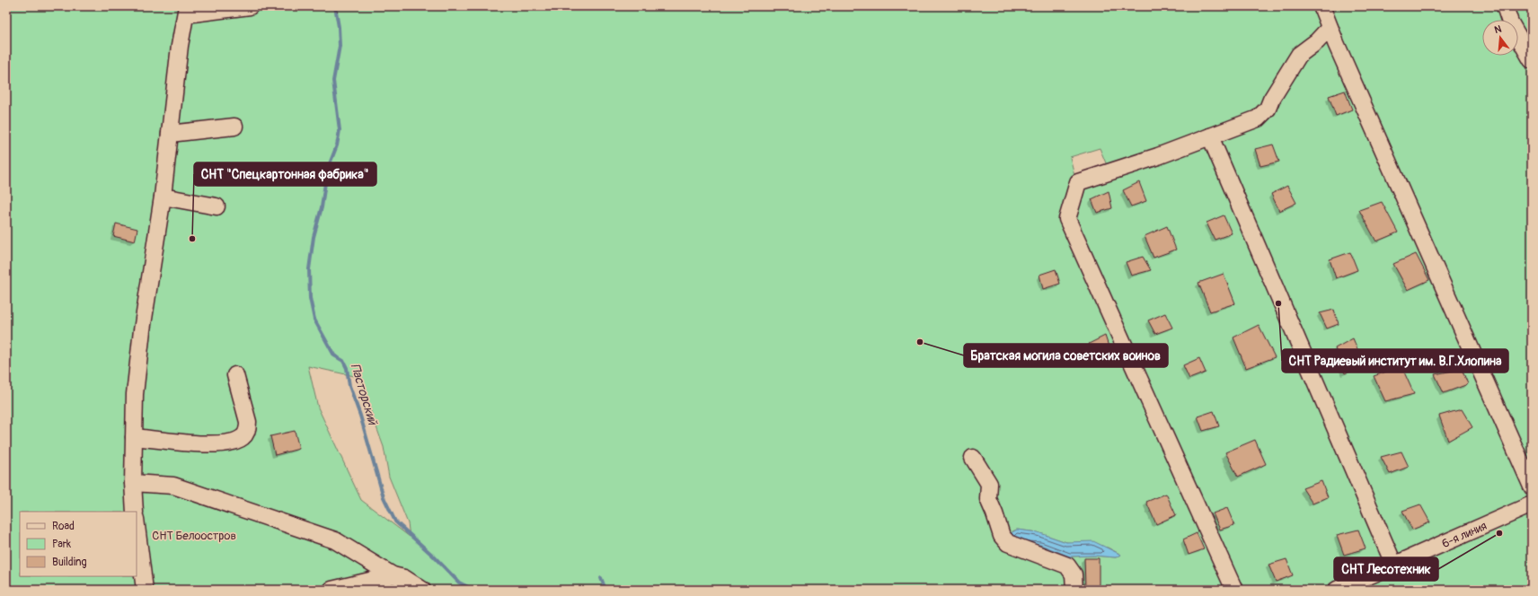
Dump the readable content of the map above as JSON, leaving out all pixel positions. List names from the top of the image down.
{
  "streets": {
    "street": ["6-я линия"]
  },
  "water": ["Пасторский"],
  "parks": ["СНТ Белоостров"],
  "places": [
    "СНТ \"Спецкартонная фабрика\"",
    "СНТ Радиевый институт им. В.Г.Хлопина",
    "Братская могила советских воинов",
    "СНТ Лесотехник"
  ],
  "legend": ["Road", "Park", "Building"],
  "north": "top"
}
